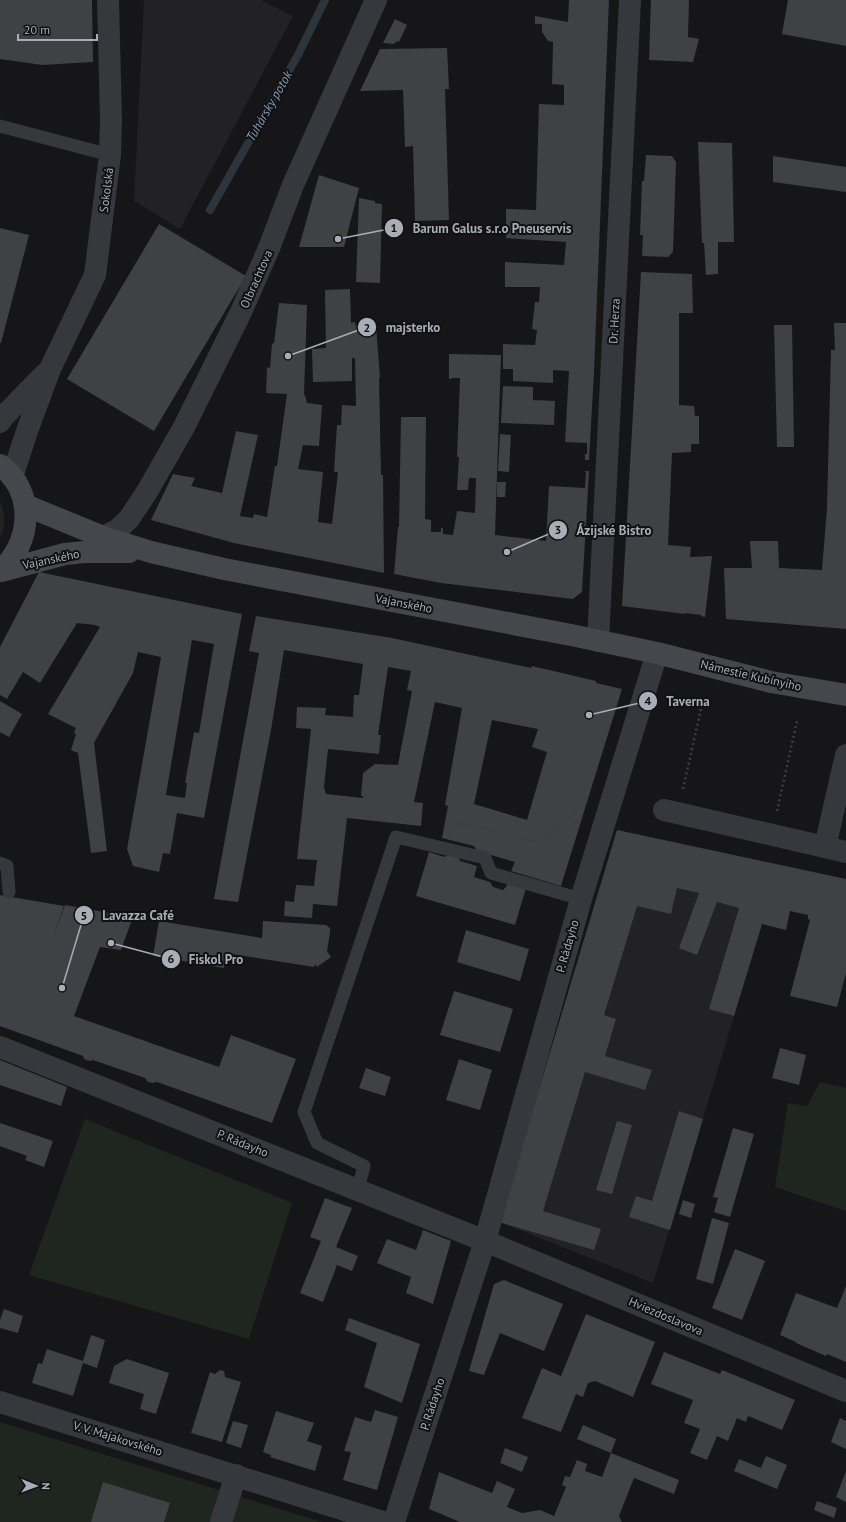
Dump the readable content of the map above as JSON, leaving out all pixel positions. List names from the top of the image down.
{
  "streets": {
    "main road": ["Vajanského", "Námestie Kubínyiho"],
    "street": [
      "Sokolská",
      "Olbrachtova",
      "Dr. Herza",
      "P. Rádayho",
      "Hviezdoslavova",
      "V. V. Majakovského"
    ]
  },
  "crossings": [
    ["Sokolská", "Vajanského"],
    ["Olbrachtova", "Vajanského"],
    ["Dr. Herza", "Vajanského"],
    ["Vajanského", "Námestie Kubínyiho"],
    ["Vajanského", "P. Rádayho"],
    ["Námestie Kubínyiho", "P. Rádayho"],
    ["P. Rádayho", "Hviezdoslavova"]
  ],
  "water": ["Tuhársky potok"],
  "places": [
    "Barum Galus s.r.o Pneuservis",
    "majsterko",
    "Ázijské Bistro",
    "Taverna",
    "Fiskol Pro",
    "Lavazza Café"
  ],
  "scale_bar": "20 m",
  "north": "right"
}
